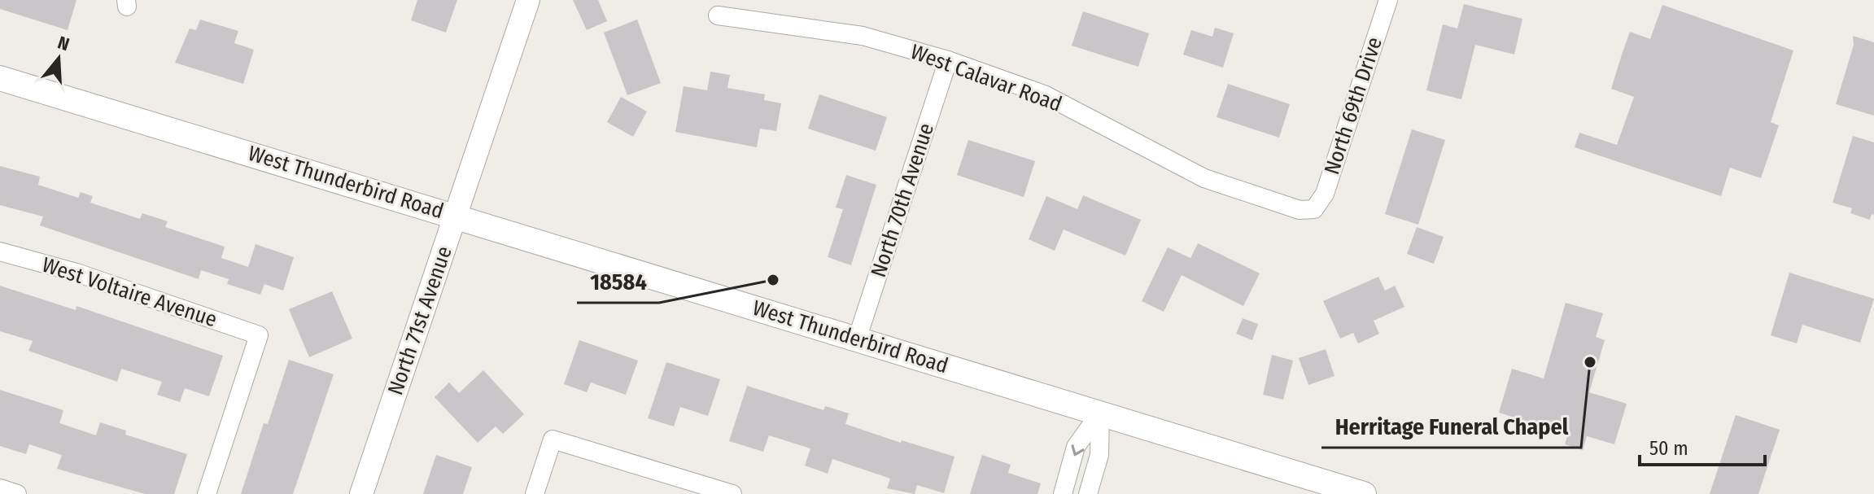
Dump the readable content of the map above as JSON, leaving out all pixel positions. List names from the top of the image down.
{
  "streets": {
    "main road": ["West Thunderbird Road"],
    "street": [
      "West Calavar Road",
      "North 69th Drive",
      "North 70th Avenue",
      "West Voltaire Avenue",
      "North 71st Avenue"
    ]
  },
  "crossings": [
    ["West Calavar Road", "North 69th Drive"],
    ["West Calavar Road", "North 70th Avenue"],
    ["West Thunderbird Road", "North 70th Avenue"],
    ["West Thunderbird Road", "North 71st Avenue"]
  ],
  "places": ["18584", "Herritage Funeral Chapel"],
  "scale_bar": "50 m",
  "north": "top"
}
